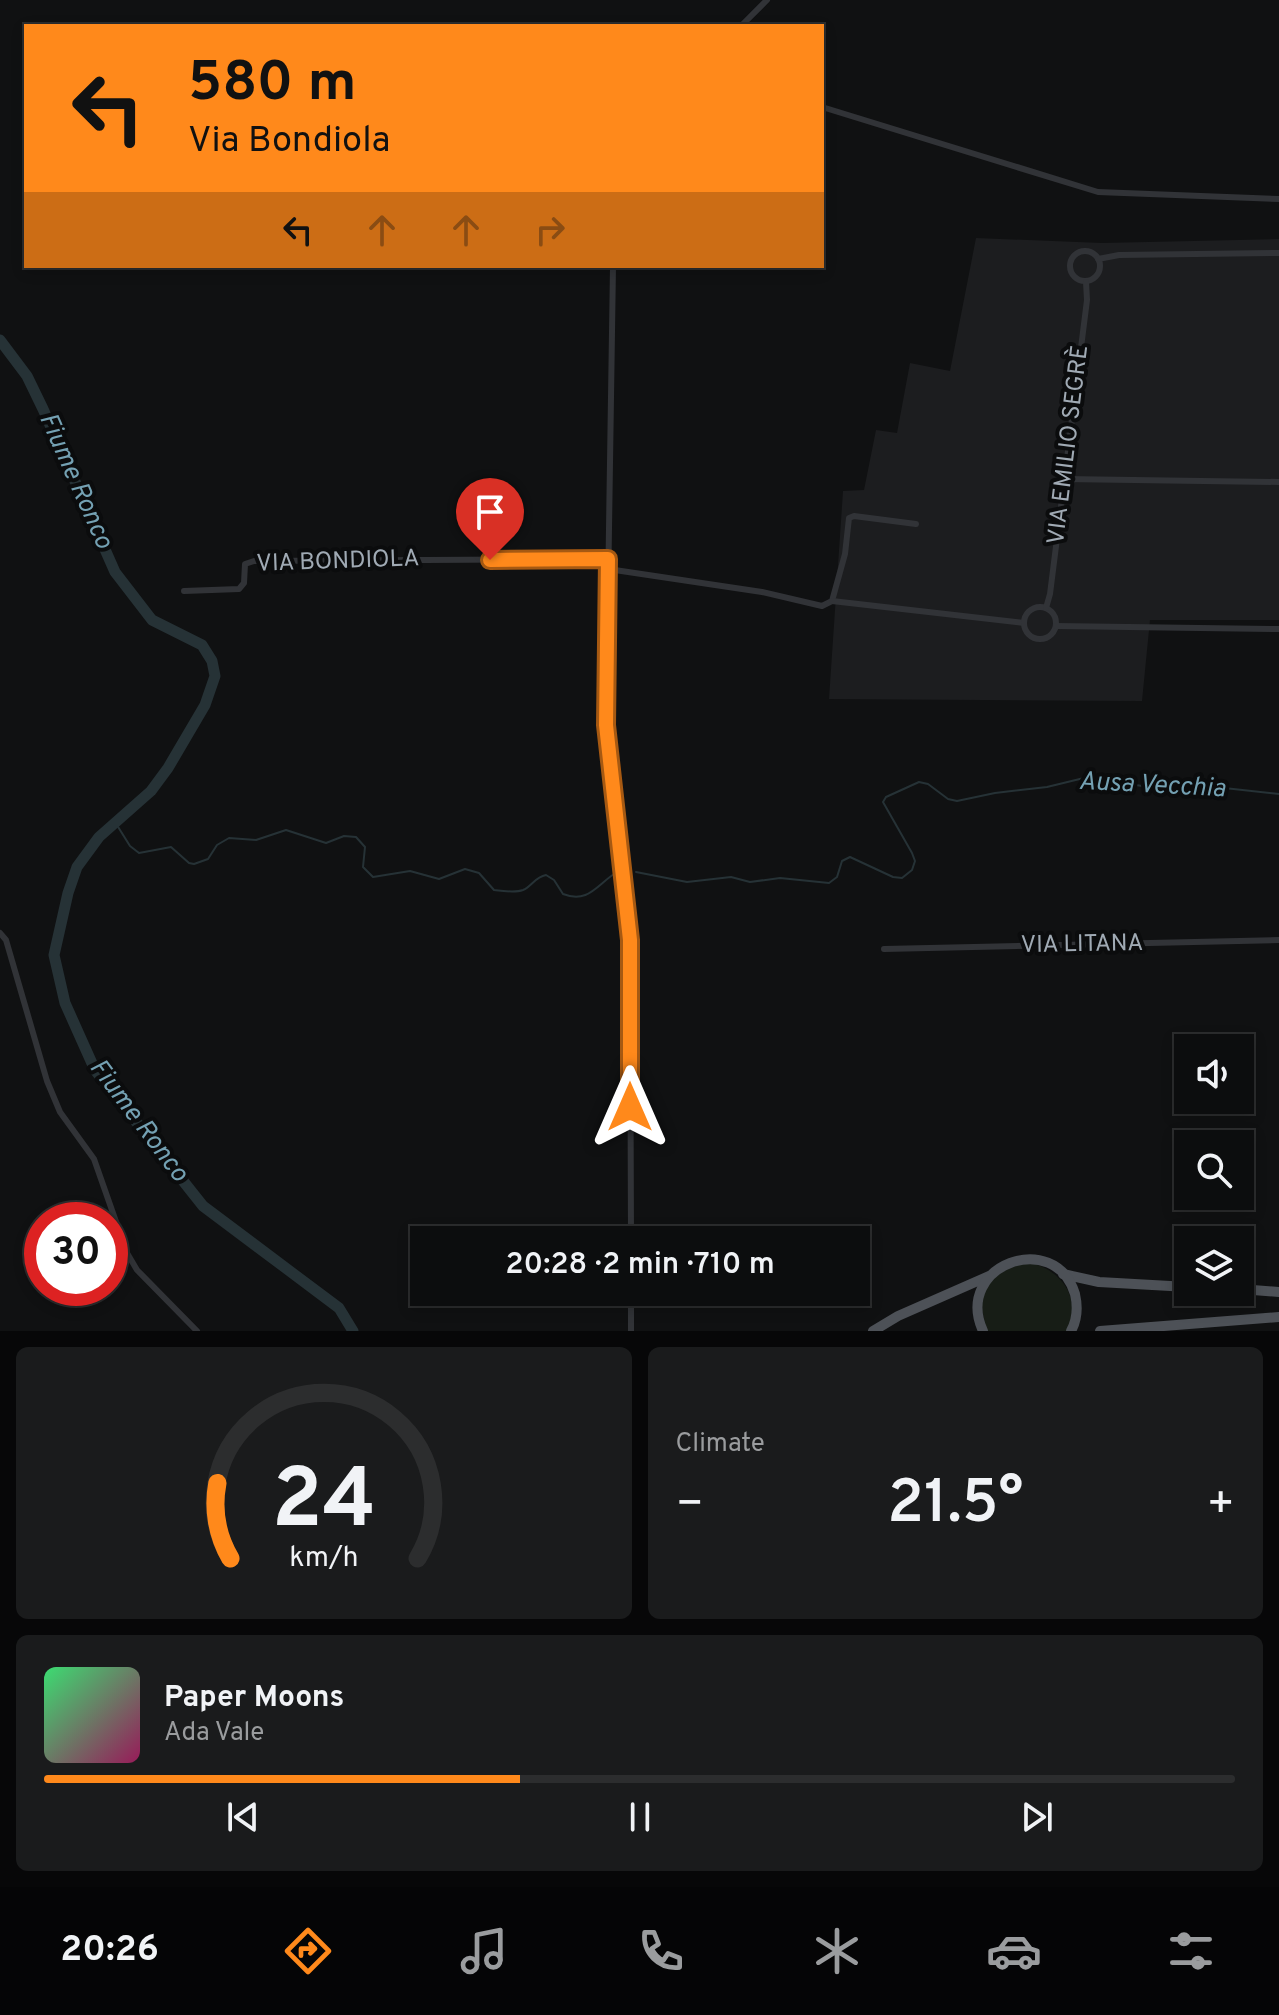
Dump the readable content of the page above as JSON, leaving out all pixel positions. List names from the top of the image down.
{
  "streets": {
    "street": ["VIA EMILIO SEGRÈ", "VIA BONDIOLA", "VIA LITANA"]
  },
  "water": ["Fiume Ronco", "Ausa Vecchia"],
  "page": {
    "turn": ["580 m", "Via Bondiola"],
    "limit": "30",
    "trip": "20:28 · 2 min · 710 m",
    "tile": "Climate",
    "heat": ["−", "21.5°", "+"],
    "song": ["Paper Moons", "Ada Vale"],
    "tabs": "20:26",
    "gauge": ["24", "km/h"]
  }
}
